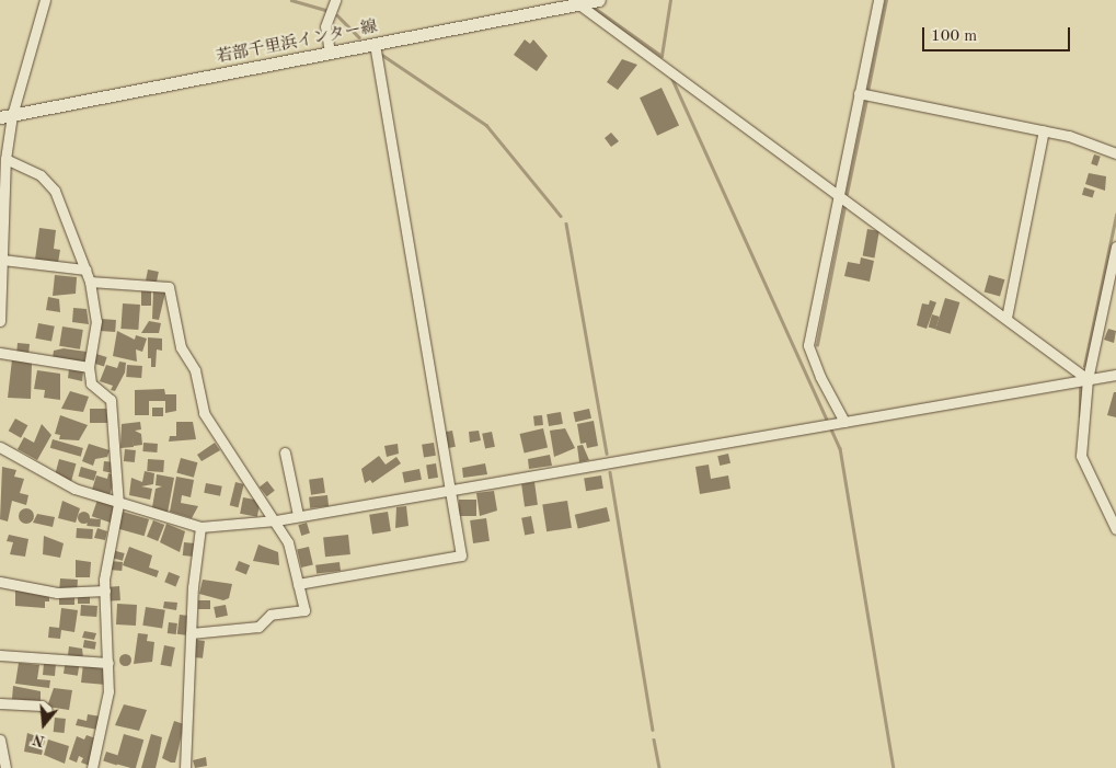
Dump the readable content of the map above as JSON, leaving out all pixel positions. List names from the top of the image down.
{
  "streets": {
    "main road": ["若部千里浜インター線"]
  },
  "scale_bar": "100 m",
  "north": "bottom"
}
